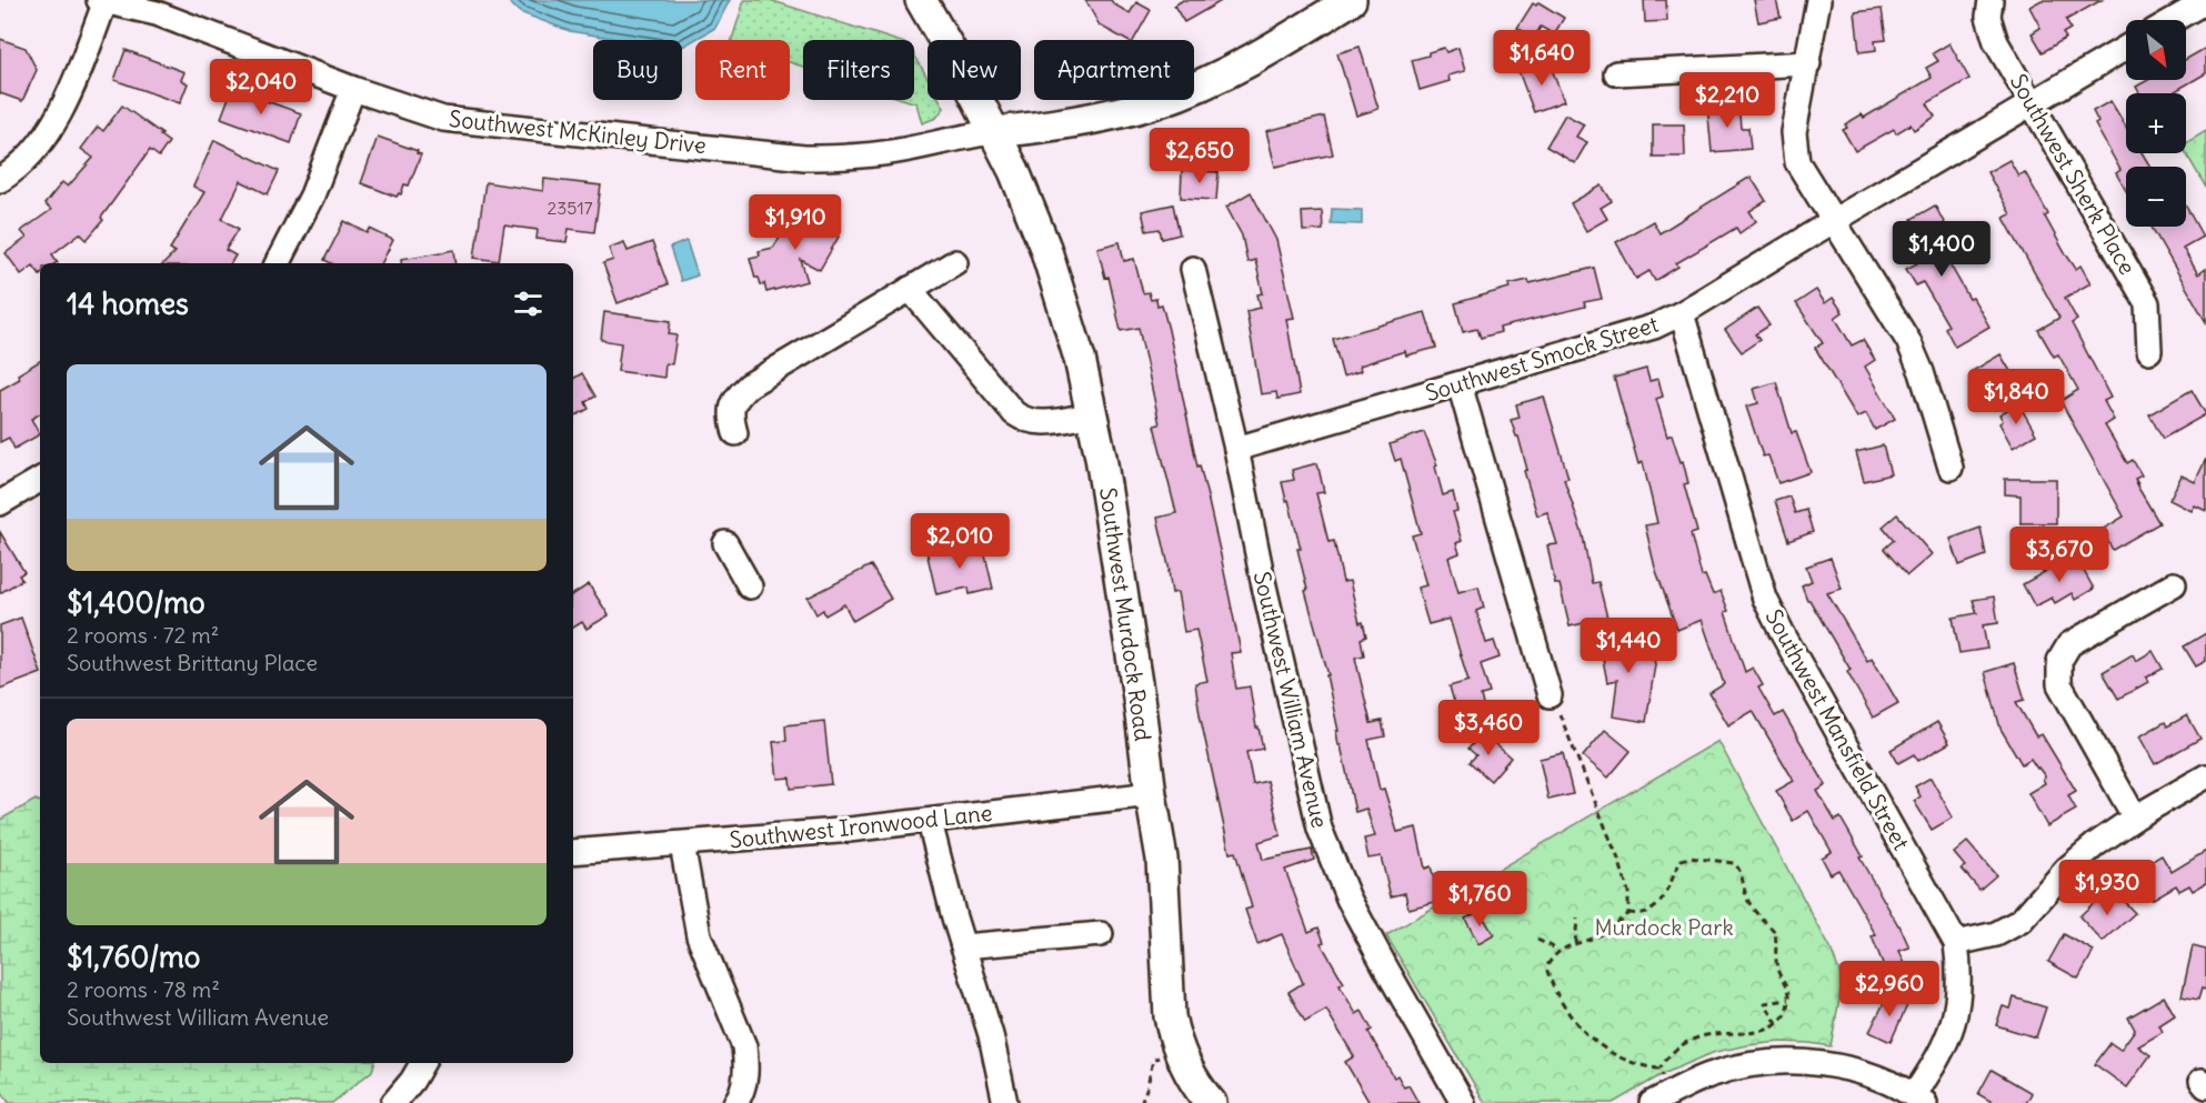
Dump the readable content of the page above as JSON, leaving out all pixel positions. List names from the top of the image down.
{
  "streets": {
    "main road": ["Southwest Murdock Road"],
    "street": [
      "Southwest McKinley Drive",
      "Southwest Sherk Place",
      "Southwest Smock Street",
      "Southwest William Avenue",
      "Southwest Mansfield Street",
      "Southwest Ironwood Lane"
    ]
  },
  "crossings": [
    ["Southwest McKinley Drive", "Southwest Murdock Road"],
    ["Southwest Sherk Place", "Southwest Smock Street"],
    ["Southwest Smock Street", "Southwest William Avenue"],
    ["Southwest Smock Street", "Southwest Mansfield Street"],
    ["Southwest Murdock Road", "Southwest Ironwood Lane"]
  ],
  "parks": ["Murdock Park"],
  "house_numbers": ["23517"],
  "north": "bottom right",
  "page": {
    "map_buttons": ["+", "−"],
    "price": [
      "$1,640",
      "$2,040",
      "$2,210",
      "$2,650",
      "$1,910",
      "$1,400",
      "$1,840",
      "$2,010",
      "$3,670",
      "$1,440",
      "$3,460",
      "$1,930",
      "$1,760",
      "$2,960"
    ],
    "chip": [
      "Buy",
      "Rent",
      "Filters",
      "New",
      "Apartment"
    ],
    "heading": "14 homes",
    "list": [
      {
        "name": "$1,400/mo",
        "note": "2 rooms · 72 m² · Southwest Brittany Place"
      },
      {
        "name": "$1,760/mo",
        "note": "2 rooms · 78 m² · Southwest William Avenue"
      }
    ]
  }
}
